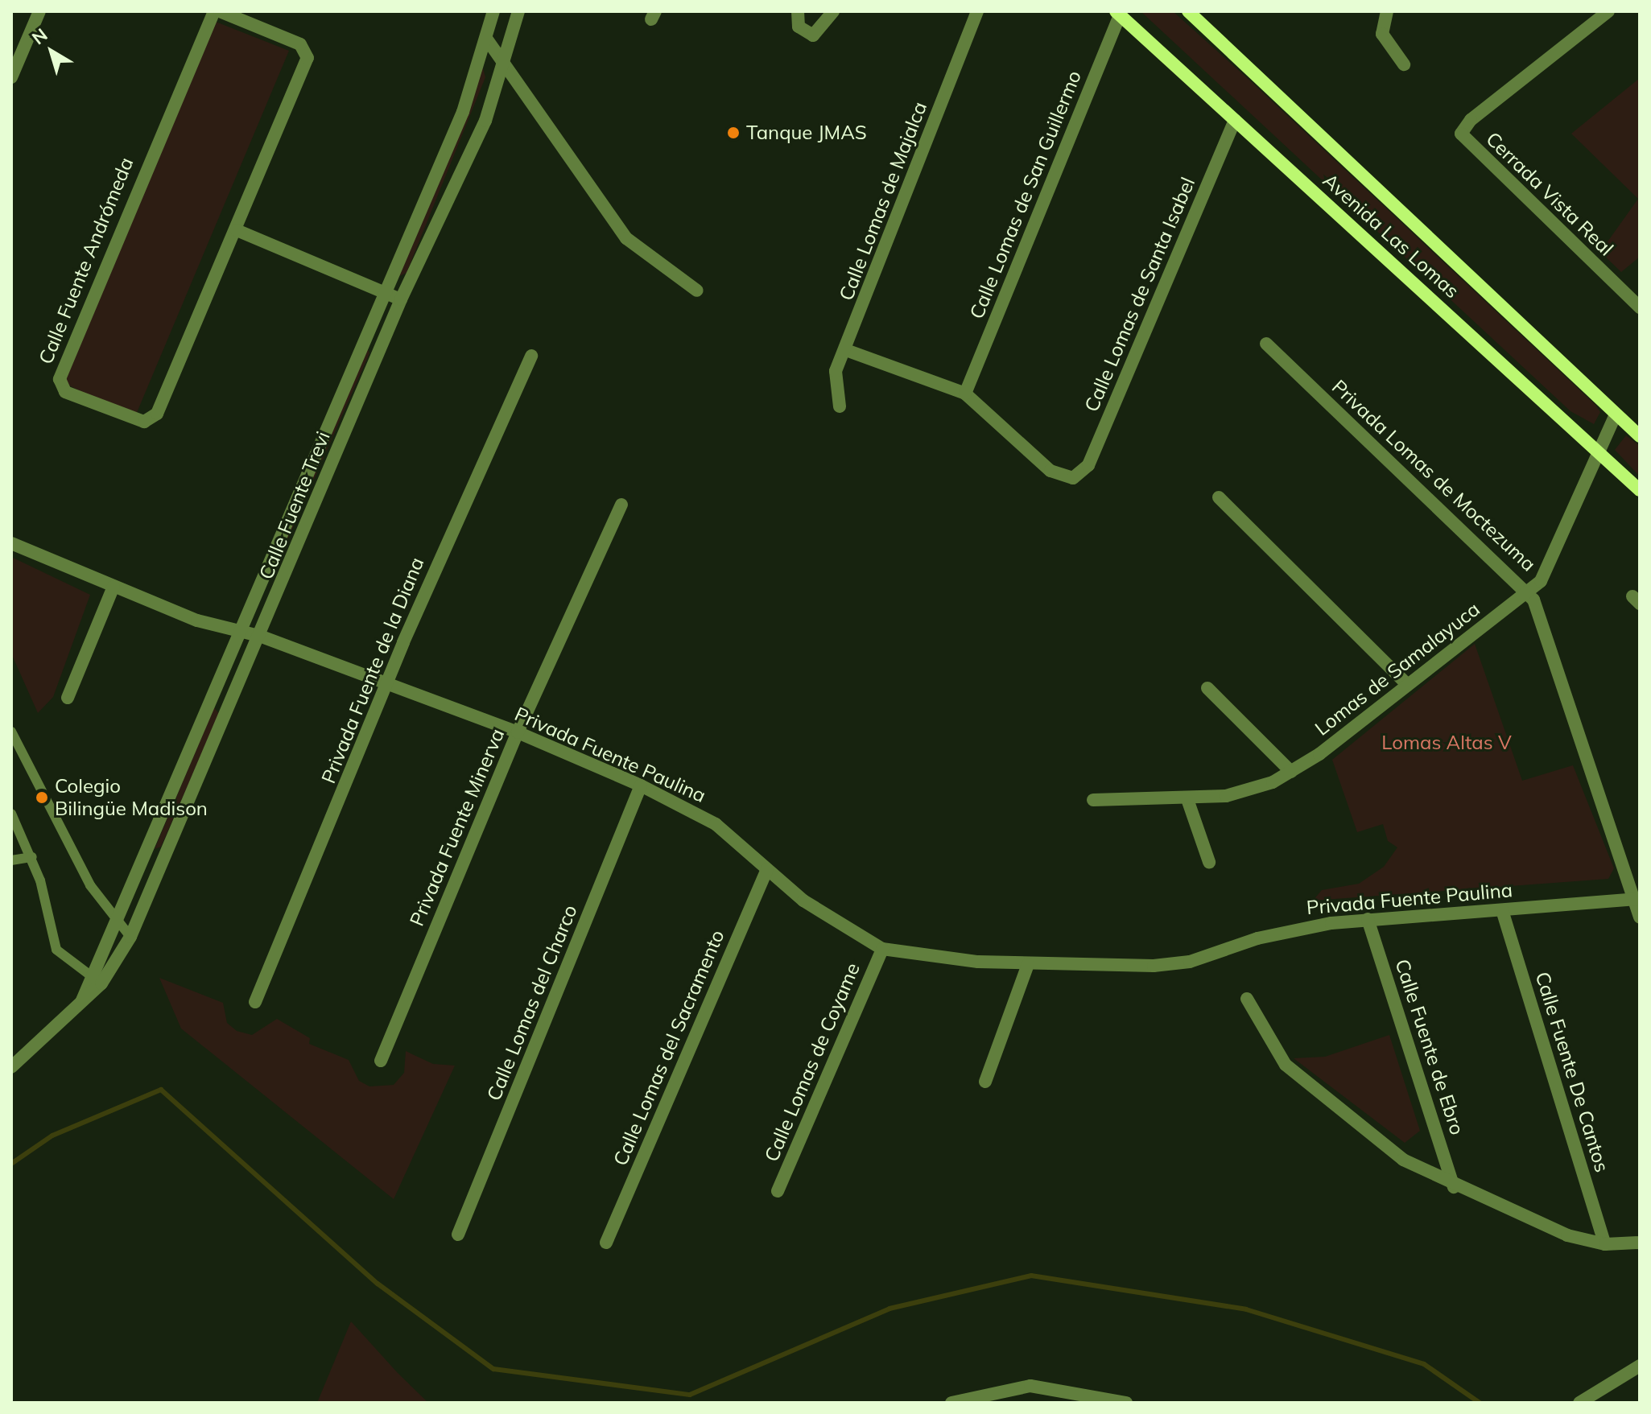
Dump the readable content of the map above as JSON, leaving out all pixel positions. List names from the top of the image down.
{
  "streets": {
    "main road": ["Avenida Las Lomas"],
    "street": [
      "Cerrada Vista Real",
      "Calle Lomas de San Guillermo",
      "Calle Lomas de Majalca",
      "Calle Fuente Andrómeda",
      "Calle Lomas de Santa Isabel",
      "Privada Lomas de Moctezuma",
      "Calle Fuente Trevi",
      "Lomas de Samalayuca",
      "Privada Fuente de la Diana",
      "Privada Fuente Paulina",
      "Privada Fuente Minerva",
      "Calle Lomas del Charco",
      "Calle Fuente de Ebro",
      "Calle Lomas del Sacramento",
      "Calle Lomas de Coyame",
      "Calle Fuente De Cantos"
    ]
  },
  "crossings": [
    ["Calle Lomas de San Guillermo", "Avenida Las Lomas"],
    ["Calle Lomas de San Guillermo", "Calle Lomas de Santa Isabel"],
    ["Avenida Las Lomas", "Calle Lomas de Santa Isabel"],
    ["Avenida Las Lomas", "Lomas de Samalayuca"],
    ["Privada Lomas de Moctezuma", "Lomas de Samalayuca"],
    ["Privada Lomas de Moctezuma", "Privada Fuente Paulina"],
    ["Calle Fuente Trevi", "Privada Fuente Paulina"],
    ["Privada Fuente de la Diana", "Privada Fuente Paulina"],
    ["Privada Fuente Paulina", "Privada Fuente Minerva"],
    ["Privada Fuente Paulina", "Calle Lomas del Charco"],
    ["Privada Fuente Paulina", "Calle Fuente de Ebro"],
    ["Privada Fuente Paulina", "Calle Lomas del Sacramento"],
    ["Privada Fuente Paulina", "Calle Lomas de Coyame"],
    ["Privada Fuente Paulina", "Calle Fuente De Cantos"]
  ],
  "parks": ["Lomas Altas V"],
  "places": ["Tanque JMAS", "Colegio Bilingüe Madison"],
  "north": "top left"
}
